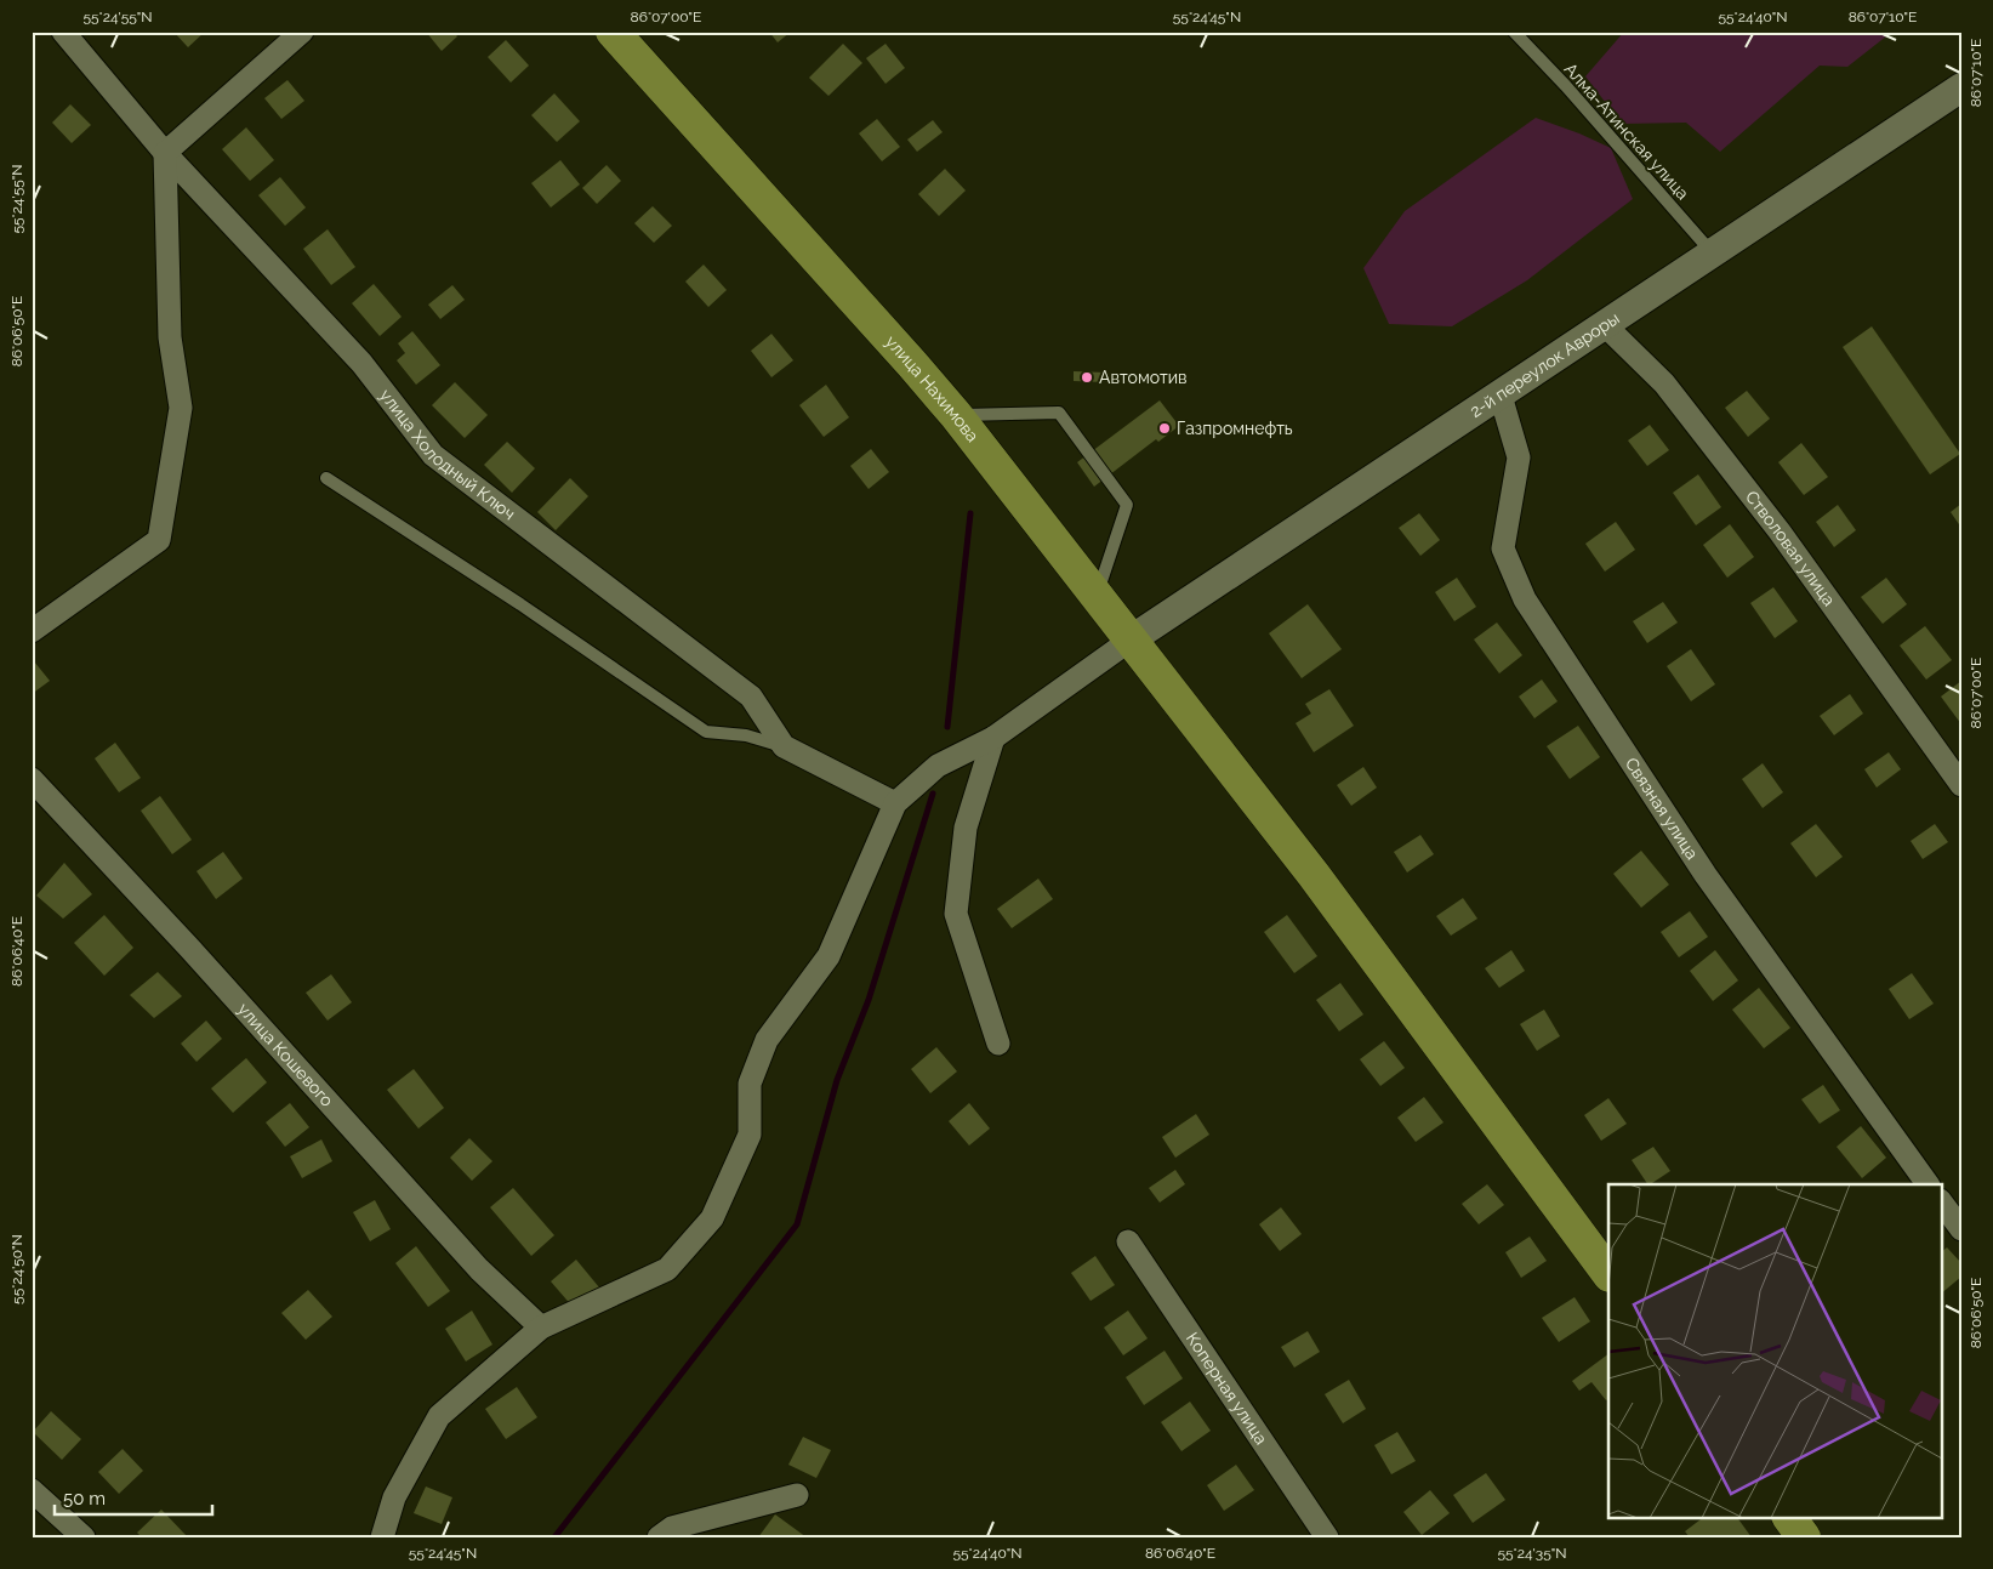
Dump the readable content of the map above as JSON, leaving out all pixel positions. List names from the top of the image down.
{
  "streets": {
    "main road": ["улица Нахимова"],
    "street": [
      "2-й переулок Авроры",
      "улица Холодный Ключ",
      "Стволовая улица",
      "Связная улица",
      "улица Кошевого",
      "Коперная улица"
    ],
    "lane": ["Алма-Атинская улица"]
  },
  "crossings": [
    ["Алма-Атинская улица", "2-й переулок Авроры"],
    ["2-й переулок Авроры", "улица Нахимова"],
    ["2-й переулок Авроры", "Стволовая улица"],
    ["2-й переулок Авроры", "Связная улица"]
  ],
  "places": ["Автомотив", "Газпромнефть"],
  "scale_bar": "50 m",
  "coordinates": [
    "55°24'55\"N",
    "86°07'00\"E",
    "55°24'45\"N",
    "55°24'40\"N",
    "86°07'10\"E",
    "86°06'50\"E",
    "86°06'40\"E",
    "55°24'50\"N",
    "55°24'35\"N"
  ]
}
